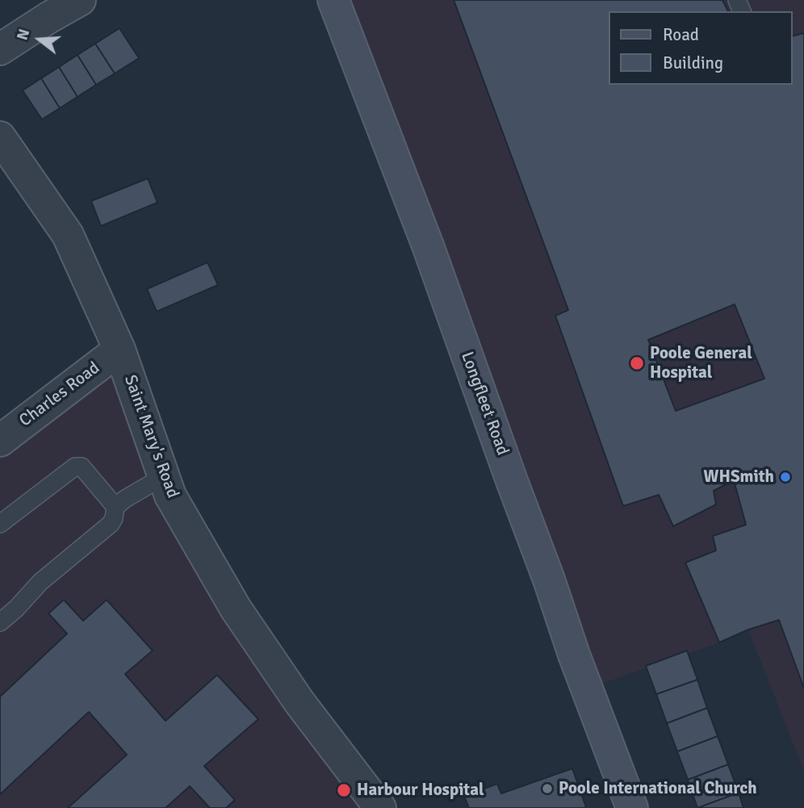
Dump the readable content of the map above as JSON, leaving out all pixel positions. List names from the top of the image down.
{
  "streets": {
    "main road": ["Longfleet Road"],
    "street": ["Charles Road", "Saint Mary's Road"]
  },
  "crossings": [
    ["Charles Road", "Saint Mary's Road"]
  ],
  "places": [
    "Poole General Hospital",
    "WHSmith",
    "Poole International Church",
    "Harbour Hospital"
  ],
  "legend": ["Road", "Building"],
  "north": "left"
}
